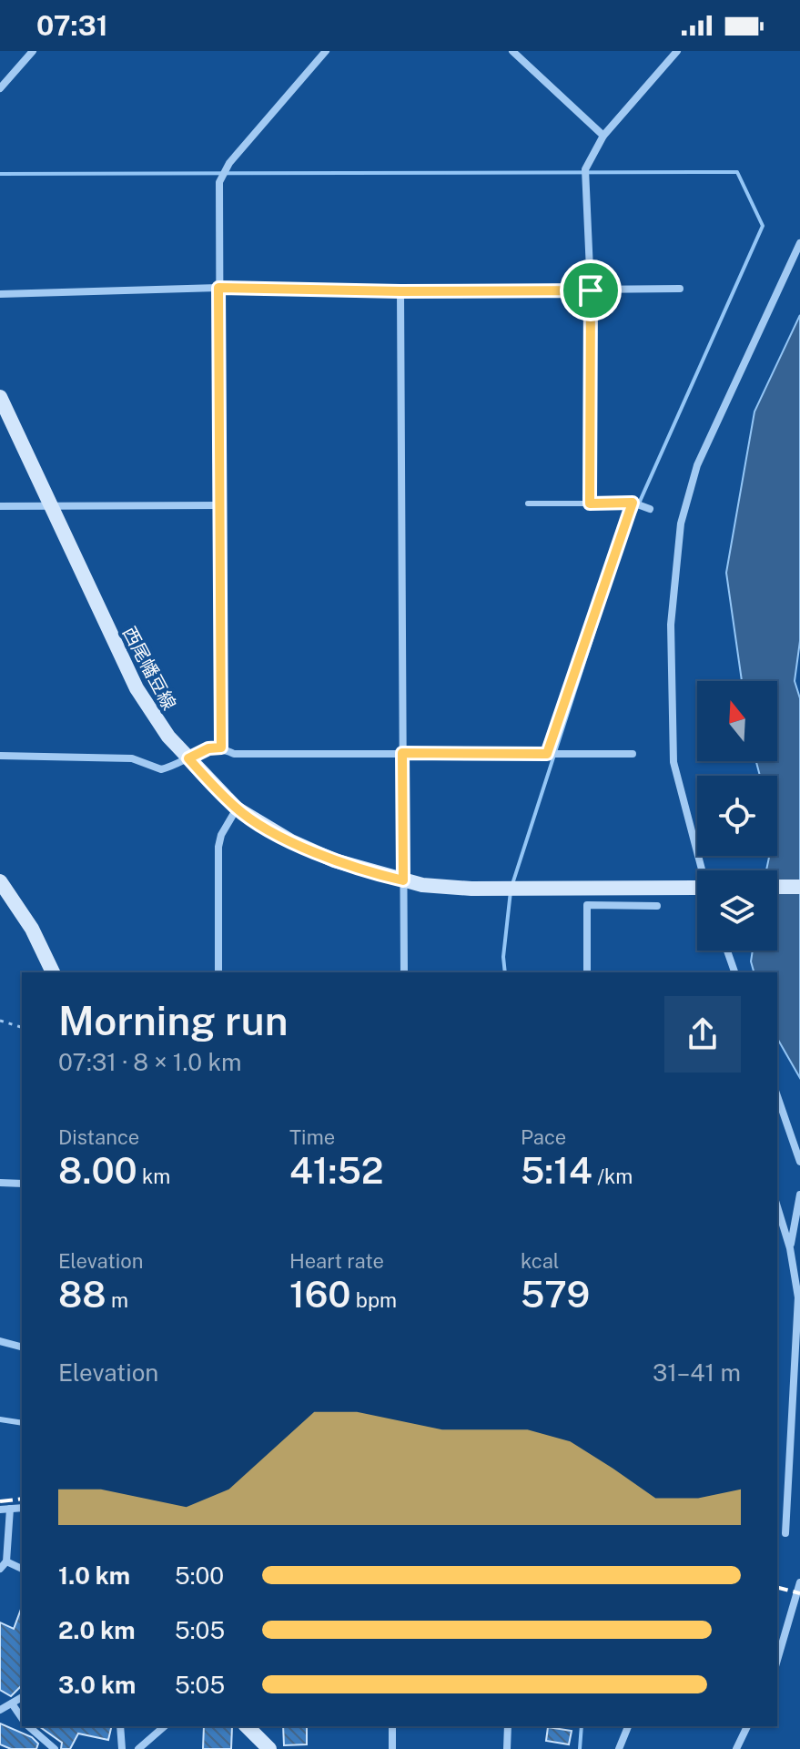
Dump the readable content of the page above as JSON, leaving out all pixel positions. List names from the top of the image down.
{
  "streets": {
    "main road": ["西尾幡豆線"]
  },
  "north": "top",
  "page": {
    "status": "07:31",
    "heading": ["Morning run", "07:31 · 8 × 1.0 km"],
    "stats": [
      ["Distance", "8.00 km"],
      ["Time", "41:52"],
      ["Pace", "5:14 /km"],
      ["Elevation", "88 m"],
      ["Heart rate", "160 bpm"],
      ["kcal", "579"]
    ],
    "chart": ["Elevation", "31–41 m"],
    "list": [
      {
        "name": "1.0 km",
        "note": "5:00"
      },
      {
        "name": "2.0 km",
        "note": "5:05"
      },
      {
        "name": "3.0 km",
        "note": "5:05"
      }
    ]
  }
}
